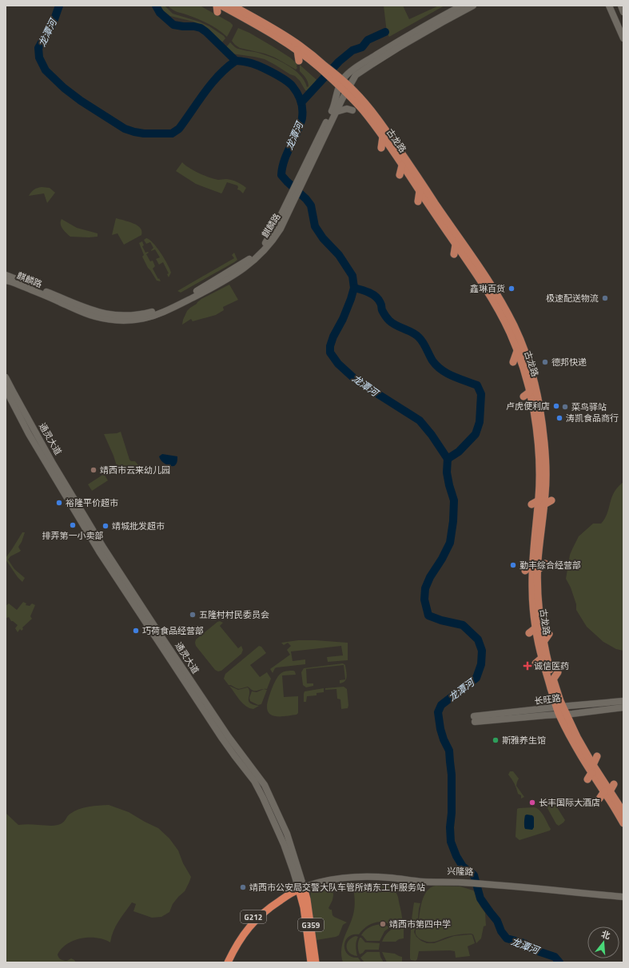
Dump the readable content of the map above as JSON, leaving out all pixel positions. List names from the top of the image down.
{
  "streets": {
    "highway": ["通灵大道", "G212", "G359"],
    "main road": [
      "古龙路",
      "麒麟路",
      "长旺路",
      "兴隆路"
    ]
  },
  "crossings": [
    ["古龙路", "麒麟路"],
    ["古龙路", "长旺路"],
    ["通灵大道", "兴隆路"],
    ["通灵大道", "G212"],
    ["兴隆路", "G212"]
  ],
  "water": ["龙潭河"],
  "places": {
    "other": [
      "鑫琳百货",
      "极速配送物流",
      "德邦快递",
      "卢虎便利店",
      "菜鸟驿站",
      "涛凯食品商行",
      "靖西市云来幼儿园",
      "裕隆平价超市",
      "排弄第一小卖部",
      "靖城批发超市",
      "勤丰综合经营部",
      "五隆村村民委员会",
      "巧荷食品经营部",
      "斯雅养生馆",
      "长丰国际大酒店",
      "靖西市公安局交警大队车管所靖东工作服务站",
      "靖西市第四中学"
    ],
    "health": ["诚信医药"]
  },
  "north": "top"
}
